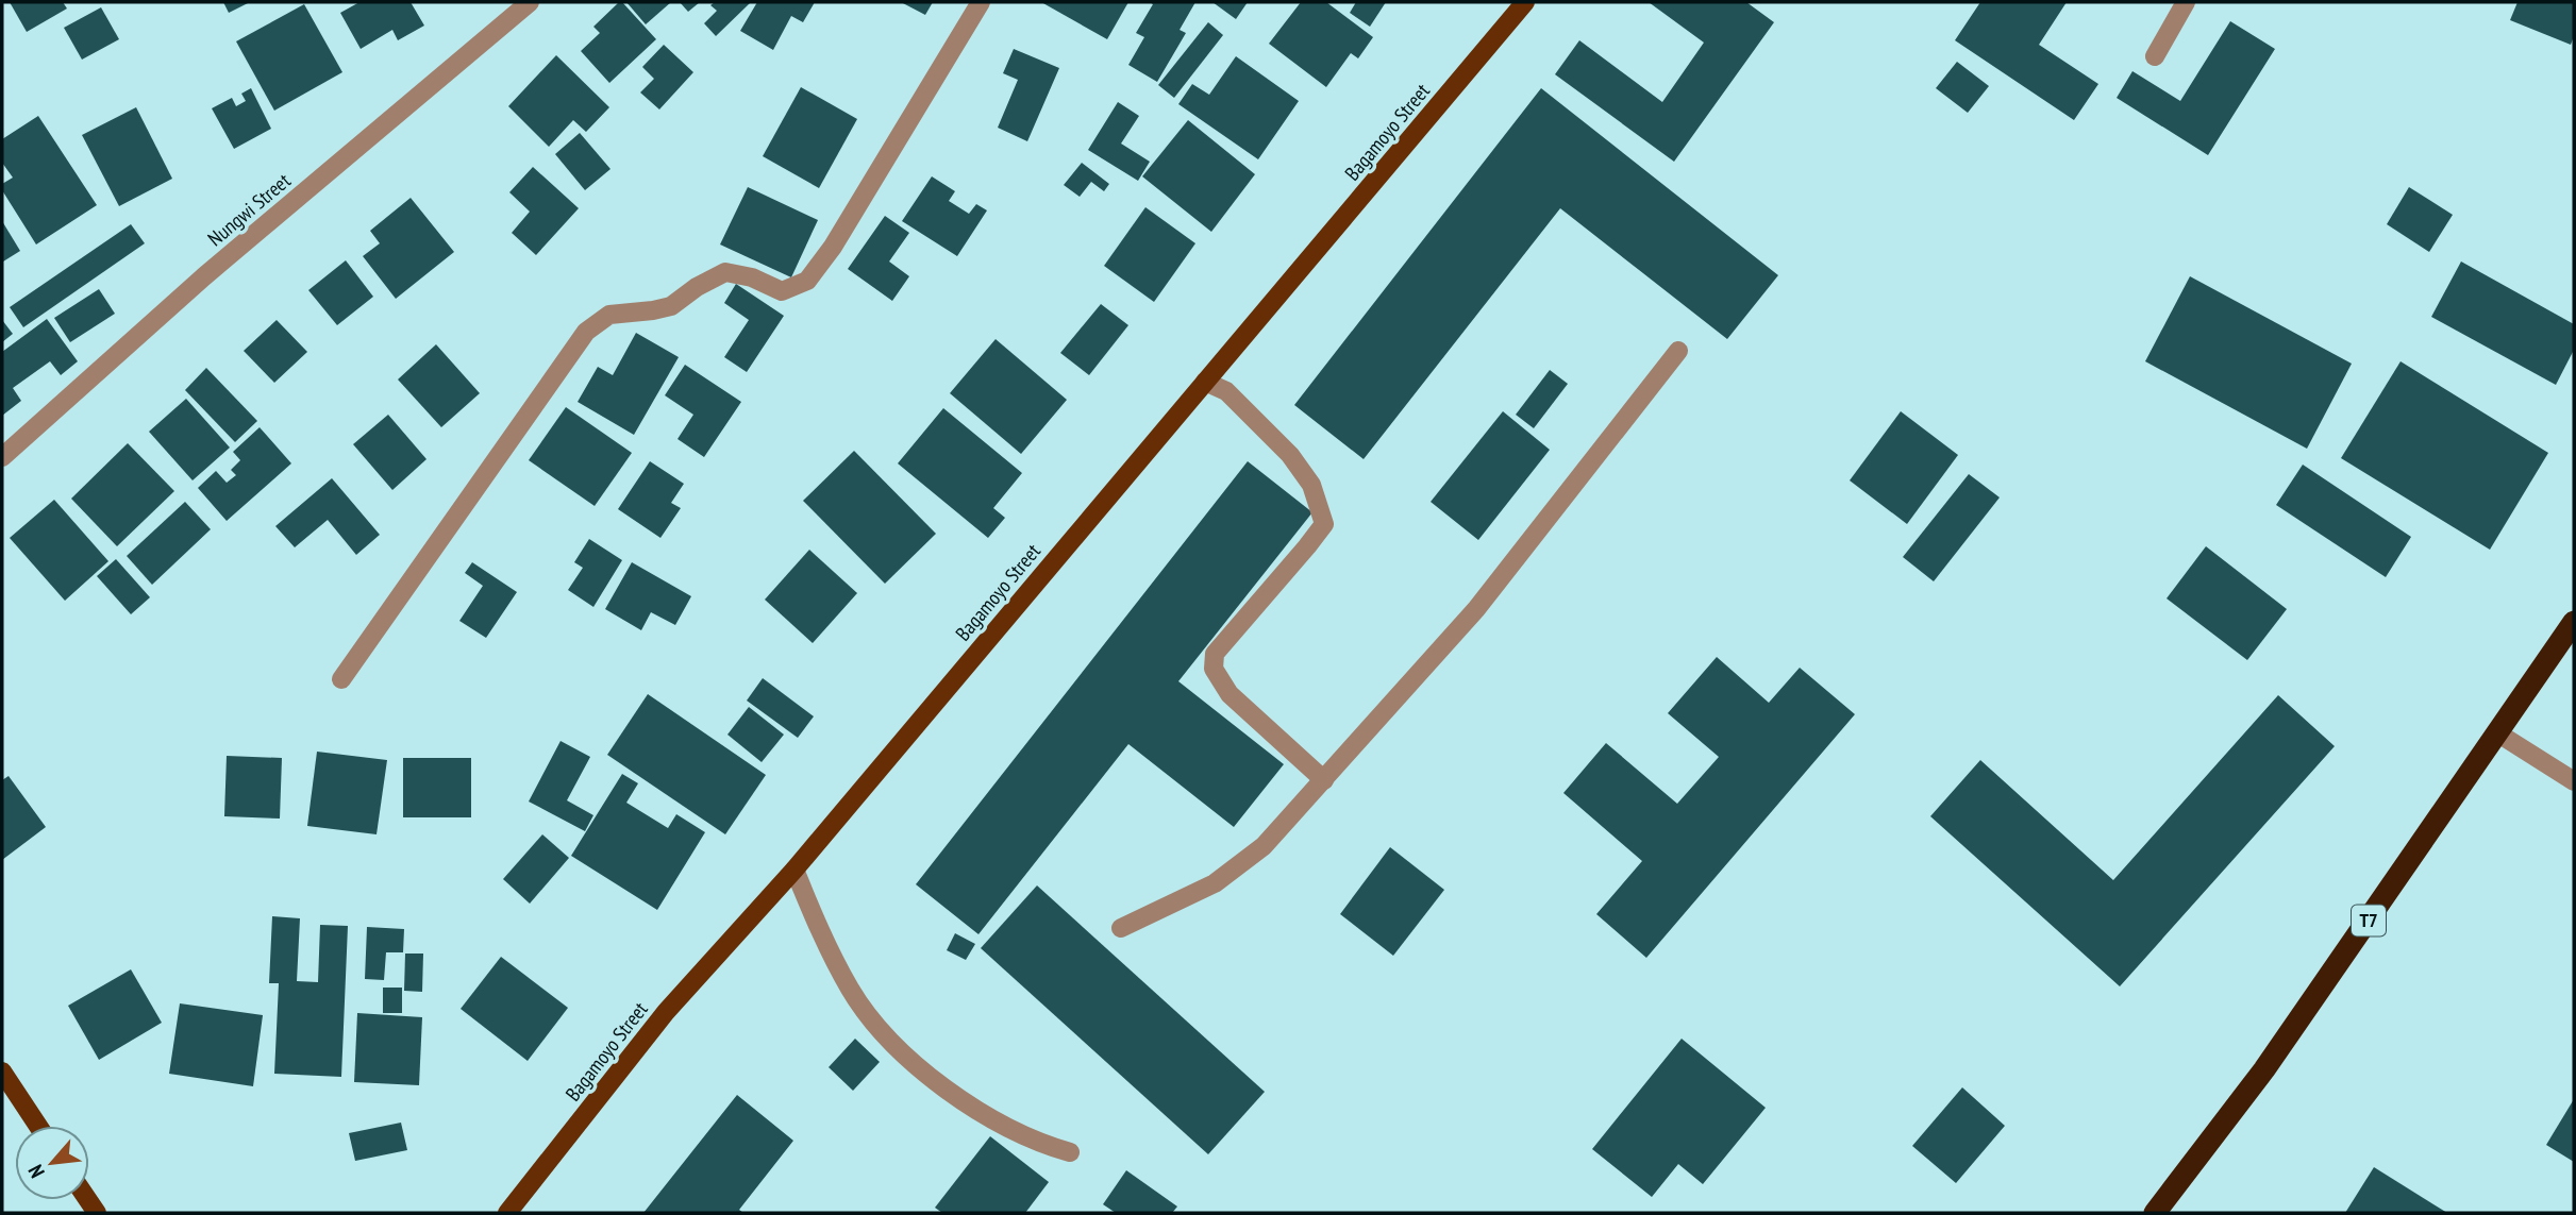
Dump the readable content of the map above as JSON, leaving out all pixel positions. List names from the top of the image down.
{
  "streets": {
    "highway": ["T7"],
    "main road": ["Bagamoyo Street"],
    "street": ["Nungwi Street"]
  },
  "north": "bottom left"
}
